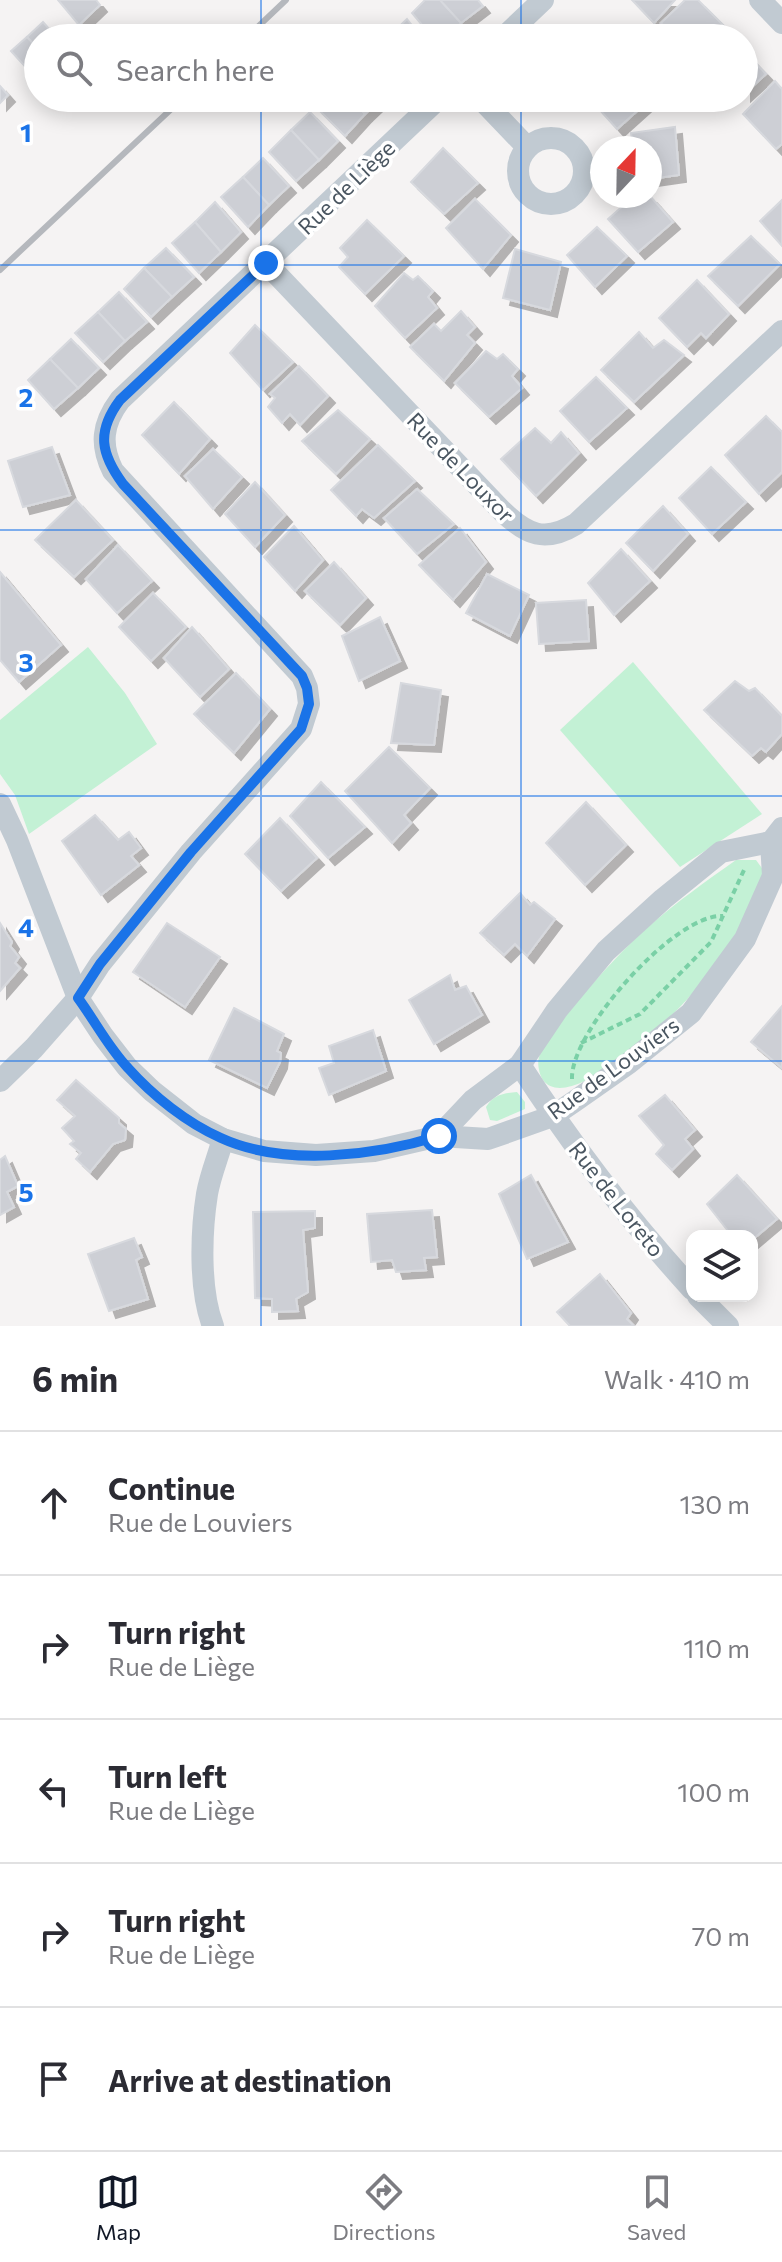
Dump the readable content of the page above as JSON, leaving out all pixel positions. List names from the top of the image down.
{
  "streets": {
    "street": [
      "Rue de Liège",
      "Rue de Louxor",
      "Rue de Louviers",
      "Rue de Loreto"
    ]
  },
  "crossings": [
    ["Rue de Liège", "Rue de Louxor"],
    ["Rue de Liège", "Rue de Louviers"],
    ["Rue de Louviers", "Rue de Loreto"]
  ],
  "north": "top",
  "page": {
    "search": "Search here",
    "heading": ["6 min", "Walk · 410 m"],
    "list": [
      ["Continue", "Rue de Louviers", "130 m"],
      ["Turn right", "Rue de Liège", "110 m"],
      ["Turn left", "Rue de Liège", "100 m"],
      ["Turn right", "Rue de Liège", "70 m"],
      "Arrive at destination"
    ],
    "nav": ["Map", "Directions", "Saved"]
  },
  "grid": {
    "rows": [
      "1",
      "2",
      "3",
      "4",
      "5"
    ]
  }
}
